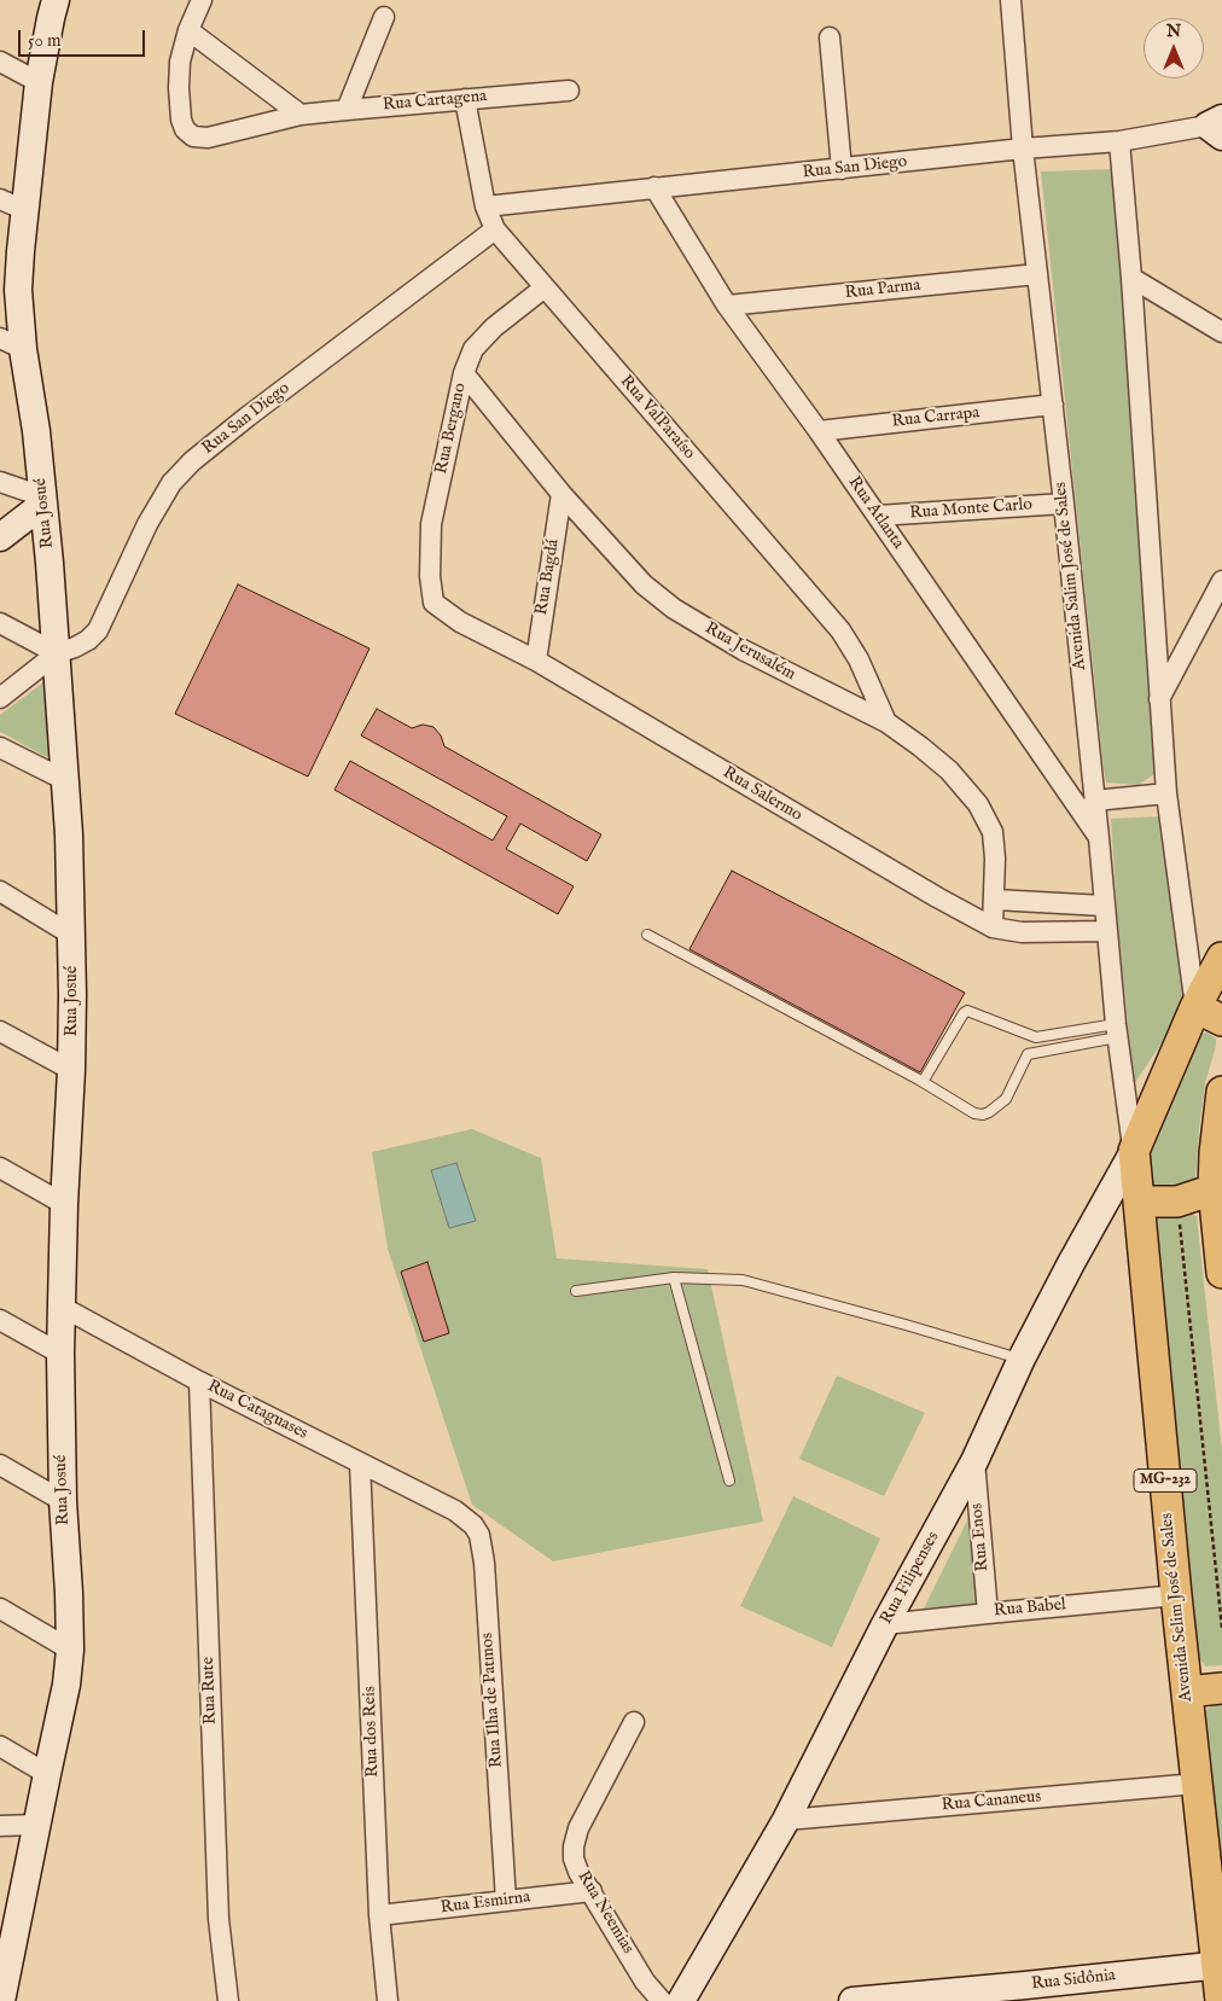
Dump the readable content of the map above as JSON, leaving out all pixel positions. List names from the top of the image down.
{
  "streets": {
    "main road": ["MG-232", "Avenida Selim José de Sales"],
    "street": [
      "Rua Cartagena",
      "Rua San Diego",
      "Rua Parma",
      "Rua ValParaíso",
      "Rua Carrapa",
      "Rua Bergano",
      "Rua Monte Carlo",
      "Rua Josué",
      "Rua Atlanta",
      "Avenida Salim José de Sales",
      "Rua Bagdá",
      "Rua Jerusalém",
      "Rua Salermo",
      "Rua Cataguases",
      "Rua Enos",
      "Rua Filipenses",
      "Rua Babel",
      "Rua Rute",
      "Rua Ilha de Patmos",
      "Rua dos Reis",
      "Rua Cananeus",
      "Rua Esmirna",
      "Rua Neemias",
      "Rua Sidônia"
    ]
  },
  "crossings": [
    ["Rua Cartagena", "Rua ValParaíso"],
    ["Rua San Diego", "Rua ValParaíso"],
    ["Rua San Diego", "Rua Josué"],
    ["Rua San Diego", "Rua Atlanta"],
    ["Rua San Diego", "Avenida Salim José de Sales"],
    ["Rua Parma", "Rua Atlanta"],
    ["Rua Parma", "Avenida Salim José de Sales"],
    ["Rua ValParaíso", "Rua Bergano"],
    ["Rua ValParaíso", "Rua Jerusalém"],
    ["Rua Carrapa", "Rua Atlanta"],
    ["Rua Carrapa", "Avenida Salim José de Sales"],
    ["Rua Bergano", "Rua Jerusalém"],
    ["Rua Bergano", "Rua Salermo"],
    ["Rua Monte Carlo", "Rua Atlanta"],
    ["Rua Monte Carlo", "Avenida Salim José de Sales"],
    ["Rua Josué", "Rua Cataguases"],
    ["Rua Atlanta", "Avenida Salim José de Sales"],
    ["Avenida Salim José de Sales", "Rua Salermo"],
    ["Avenida Salim José de Sales", "Rua Filipenses"],
    ["Avenida Salim José de Sales", "Avenida Selim José de Sales"],
    ["Rua Bagdá", "Rua Jerusalém"],
    ["Rua Bagdá", "Rua Salermo"],
    ["Rua Jerusalém", "Rua Salermo"],
    ["Rua Cataguases", "Rua Rute"],
    ["Rua Cataguases", "Rua Ilha de Patmos"],
    ["Rua Cataguases", "Rua dos Reis"],
    ["MG-232", "Avenida Selim José de Sales"],
    ["Rua Enos", "Rua Filipenses"],
    ["Rua Enos", "Rua Babel"],
    ["Rua Filipenses", "Avenida Selim José de Sales"],
    ["Rua Filipenses", "Rua Babel"],
    ["Rua Filipenses", "Rua Cananeus"],
    ["Avenida Selim José de Sales", "Rua Babel"],
    ["Avenida Selim José de Sales", "Rua Cananeus"],
    ["Avenida Selim José de Sales", "Rua Sidônia"],
    ["Rua Ilha de Patmos", "Rua Esmirna"],
    ["Rua dos Reis", "Rua Esmirna"],
    ["Rua Esmirna", "Rua Neemias"]
  ],
  "scale_bar": "50 m",
  "north": "top"
}
